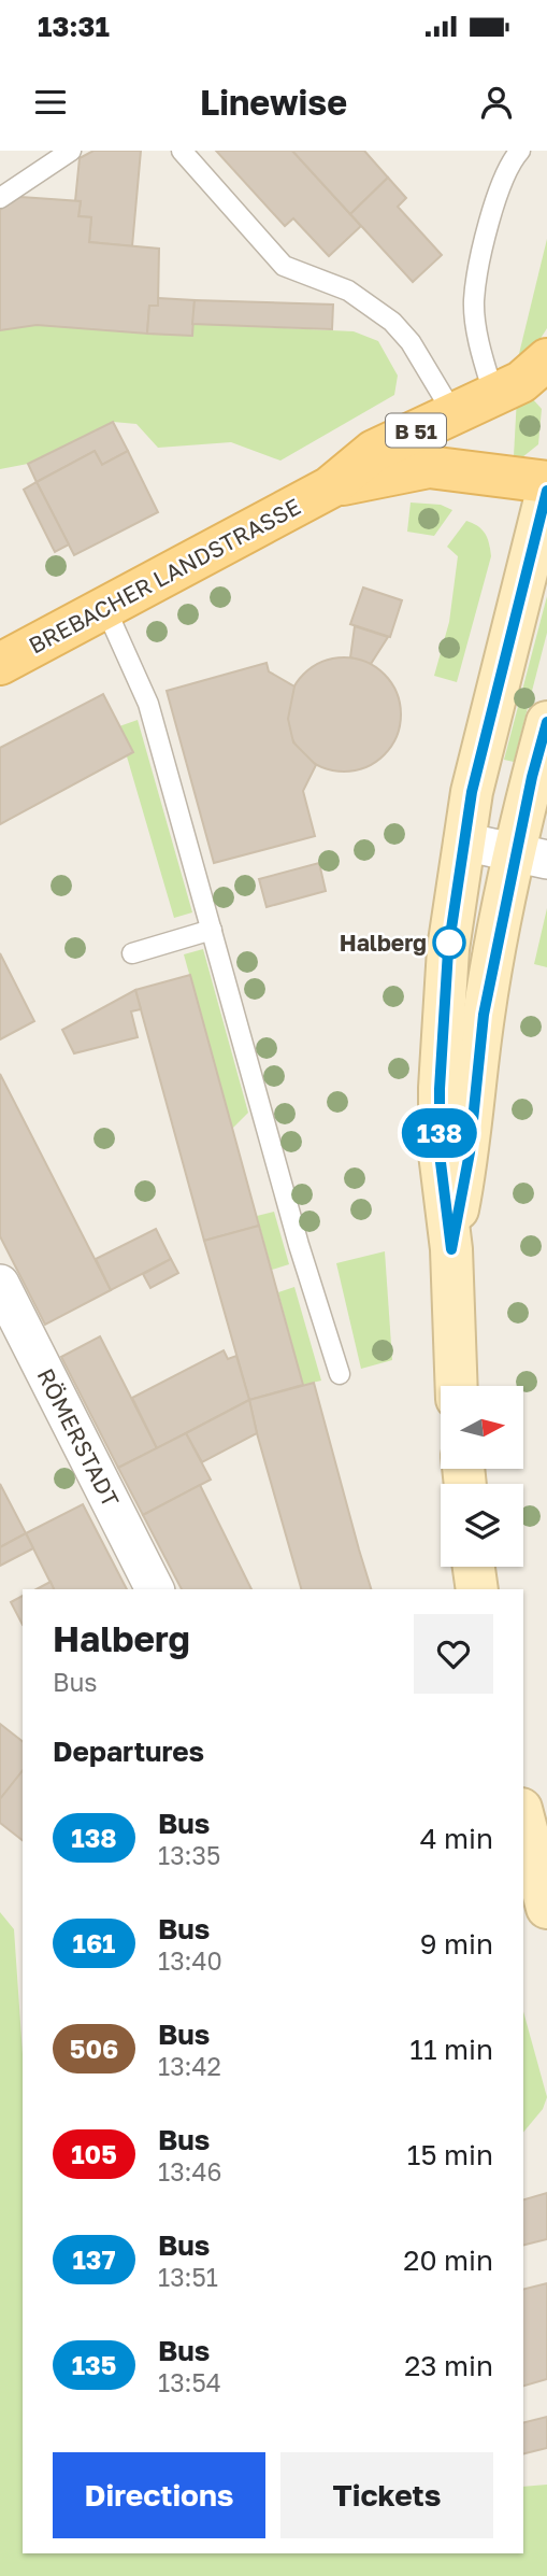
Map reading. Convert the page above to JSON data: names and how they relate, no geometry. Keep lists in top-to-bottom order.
{
  "streets": {
    "main road": ["B 51", "BREBACHER LANDSTRASSE"],
    "street": ["RÖMERSTADT"]
  },
  "places": ["Halberg"],
  "lines": ["bus line 138"],
  "north": "right",
  "page": {
    "status": "13:31",
    "header": "Linewise",
    "on_map": "138",
    "heading": [
      ["Halberg", "Bus"],
      "Departures"
    ],
    "list": [
      {
        "mark": "138",
        "name": "Bus",
        "note": "13:35",
        "value": "4 min"
      },
      {
        "mark": "161",
        "name": "Bus",
        "note": "13:40",
        "value": "9 min"
      },
      {
        "mark": "506",
        "name": "Bus",
        "note": "13:42",
        "value": "11 min"
      },
      {
        "mark": "105",
        "name": "Bus",
        "note": "13:46",
        "value": "15 min"
      },
      {
        "mark": "137",
        "name": "Bus",
        "note": "13:51",
        "value": "20 min"
      },
      {
        "mark": "135",
        "name": "Bus",
        "note": "13:54",
        "value": "23 min"
      }
    ],
    "buttons": ["Directions", "Tickets"]
  }
}
